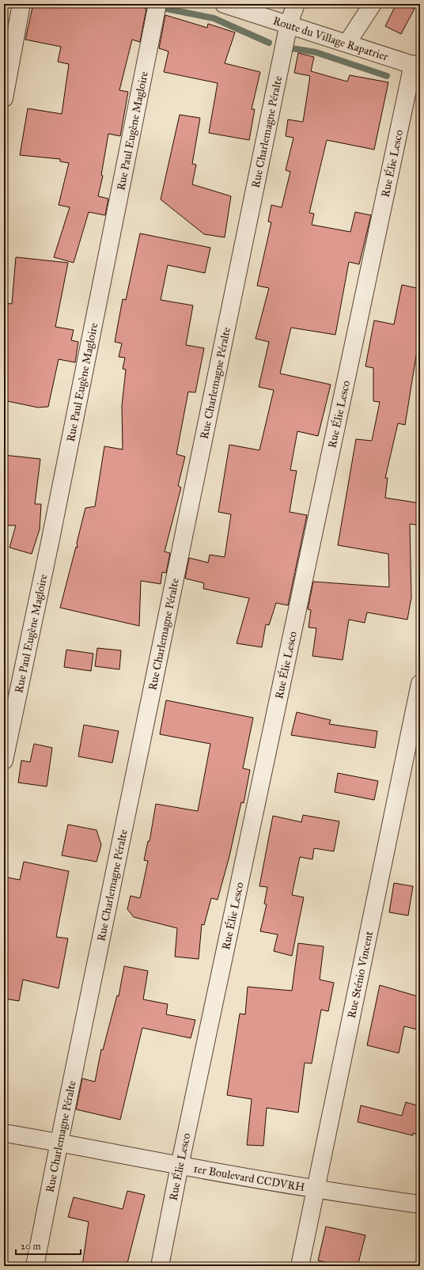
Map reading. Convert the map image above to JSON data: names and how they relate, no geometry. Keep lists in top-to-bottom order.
{
  "streets": {
    "street": [
      "Route du Village Rapatrier",
      "Rue Paul Eugène Magloire",
      "Rue Charlemagne Péralte",
      "Rue Élie Lesco",
      "Rue Sténio Vincent",
      "1er Boulevard CCDVRH"
    ]
  },
  "crossings": [
    ["Route du Village Rapatrier", "Rue Charlemagne Péralte"],
    ["Route du Village Rapatrier", "Rue Élie Lesco"],
    ["Rue Charlemagne Péralte", "1er Boulevard CCDVRH"],
    ["Rue Élie Lesco", "1er Boulevard CCDVRH"],
    ["Rue Sténio Vincent", "1er Boulevard CCDVRH"]
  ],
  "scale_bar": "20 m"
}
